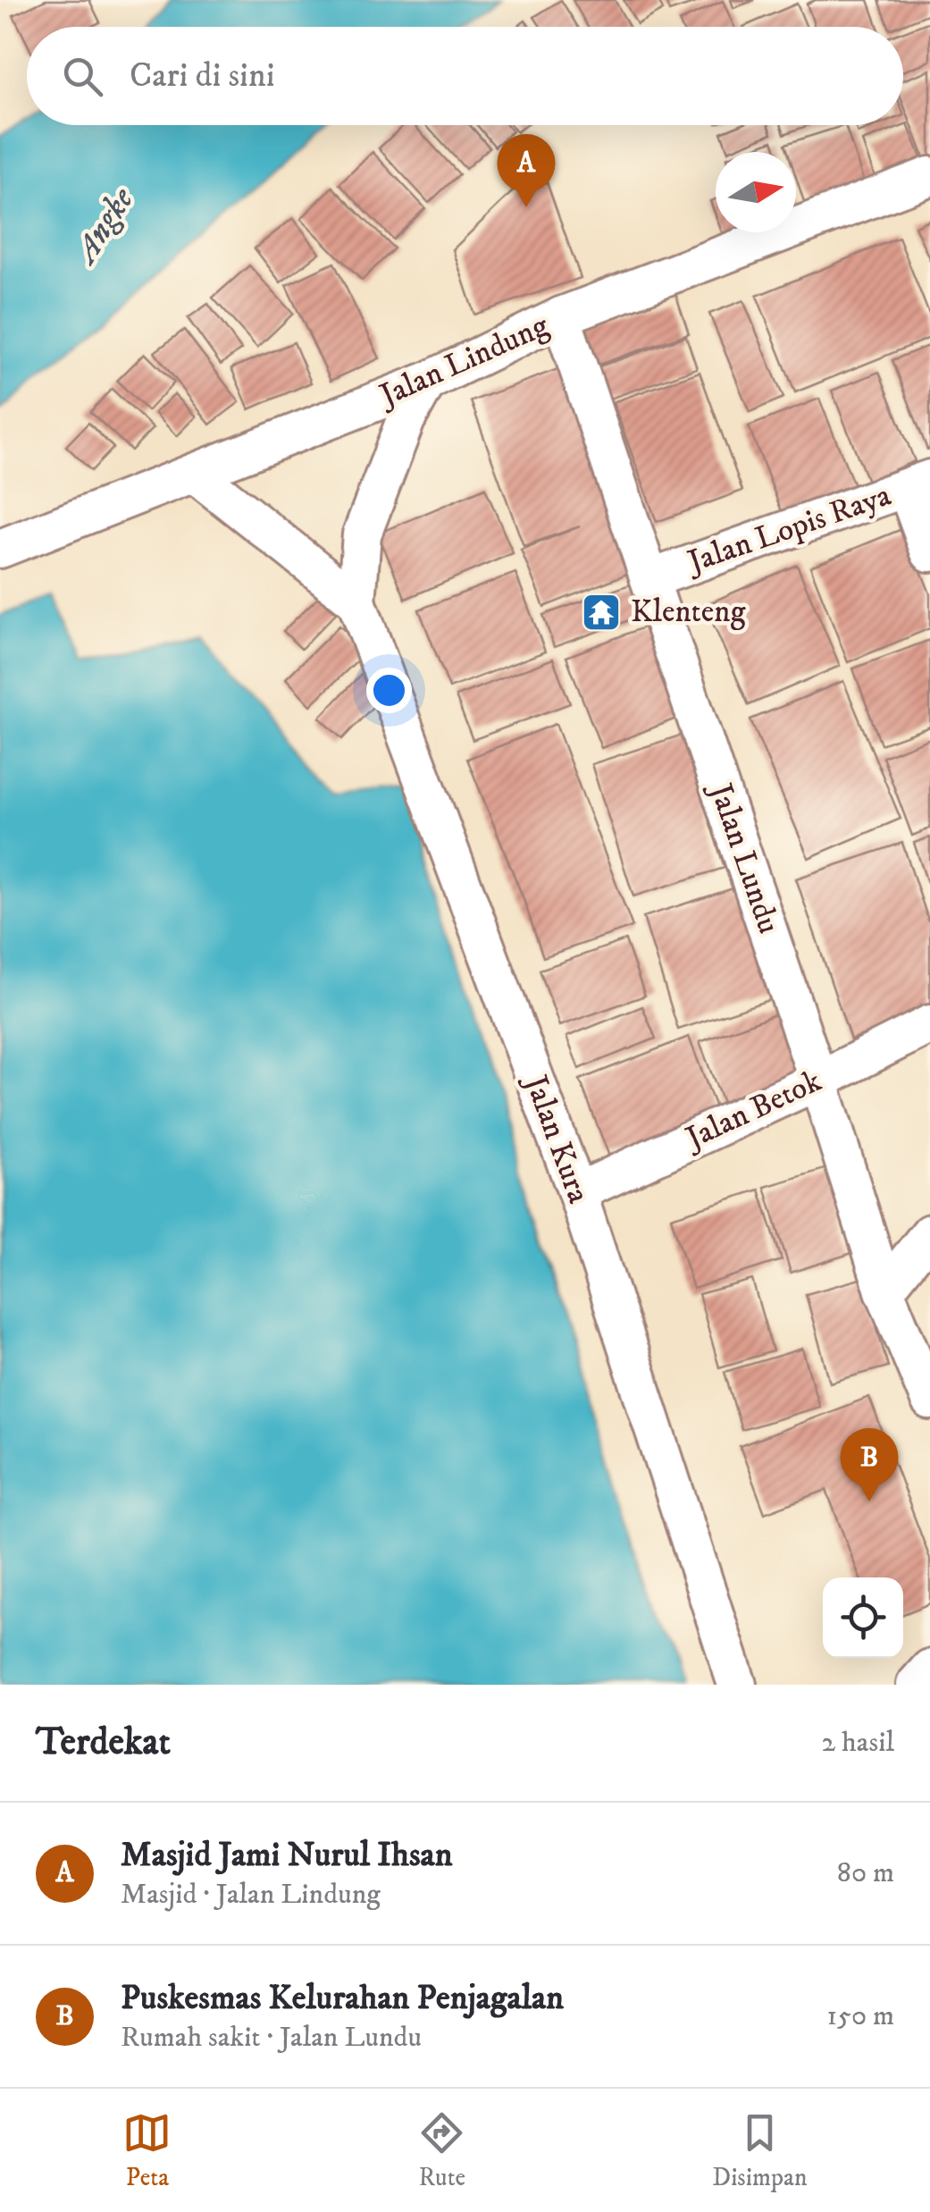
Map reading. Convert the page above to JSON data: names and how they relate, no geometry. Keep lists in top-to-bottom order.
{
  "streets": {
    "street": [
      "Jalan Lindung",
      "Jalan Lopis Raya",
      "Jalan Lundu",
      "Jalan Betok",
      "Jalan Kura"
    ]
  },
  "crossings": [
    ["Jalan Lindung", "Jalan Lundu"],
    ["Jalan Lindung", "Jalan Kura"],
    ["Jalan Lopis Raya", "Jalan Lundu"],
    ["Jalan Lundu", "Jalan Betok"],
    ["Jalan Betok", "Jalan Kura"]
  ],
  "water": ["Angke"],
  "places": {
    "temple": ["Klenteng"]
  },
  "north": "right",
  "page": {
    "search": "Cari di sini",
    "pins": ["A", "B"],
    "heading": ["Terdekat", "2 hasil"],
    "list": [
      {
        "mark": "A",
        "name": "Masjid Jami Nurul Ihsan",
        "note": "Masjid · Jalan Lindung",
        "value": "80 m"
      },
      {
        "mark": "B",
        "name": "Puskesmas Kelurahan Penjagalan",
        "note": "Rumah sakit · Jalan Lundu",
        "value": "150 m"
      }
    ],
    "nav": ["Peta", "Rute", "Disimpan"]
  }
}
